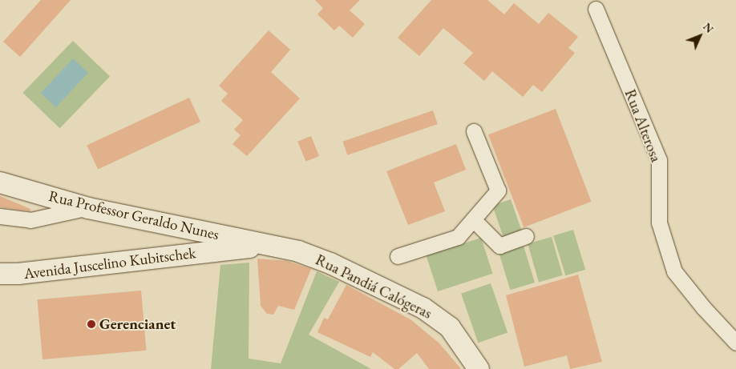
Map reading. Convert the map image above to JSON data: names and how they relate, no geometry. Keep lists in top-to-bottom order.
{
  "streets": {
    "street": [
      "Rua Alterosa",
      "Rua Professor Geraldo Nunes",
      "Avenida Juscelino Kubitschek",
      "Rua Pandiá Calógeras"
    ]
  },
  "crossings": [
    ["Rua Professor Geraldo Nunes", "Avenida Juscelino Kubitschek"],
    ["Rua Professor Geraldo Nunes", "Rua Pandiá Calógeras"],
    ["Avenida Juscelino Kubitschek", "Rua Pandiá Calógeras"]
  ],
  "places": ["Gerencianet"],
  "north": "top right"
}
